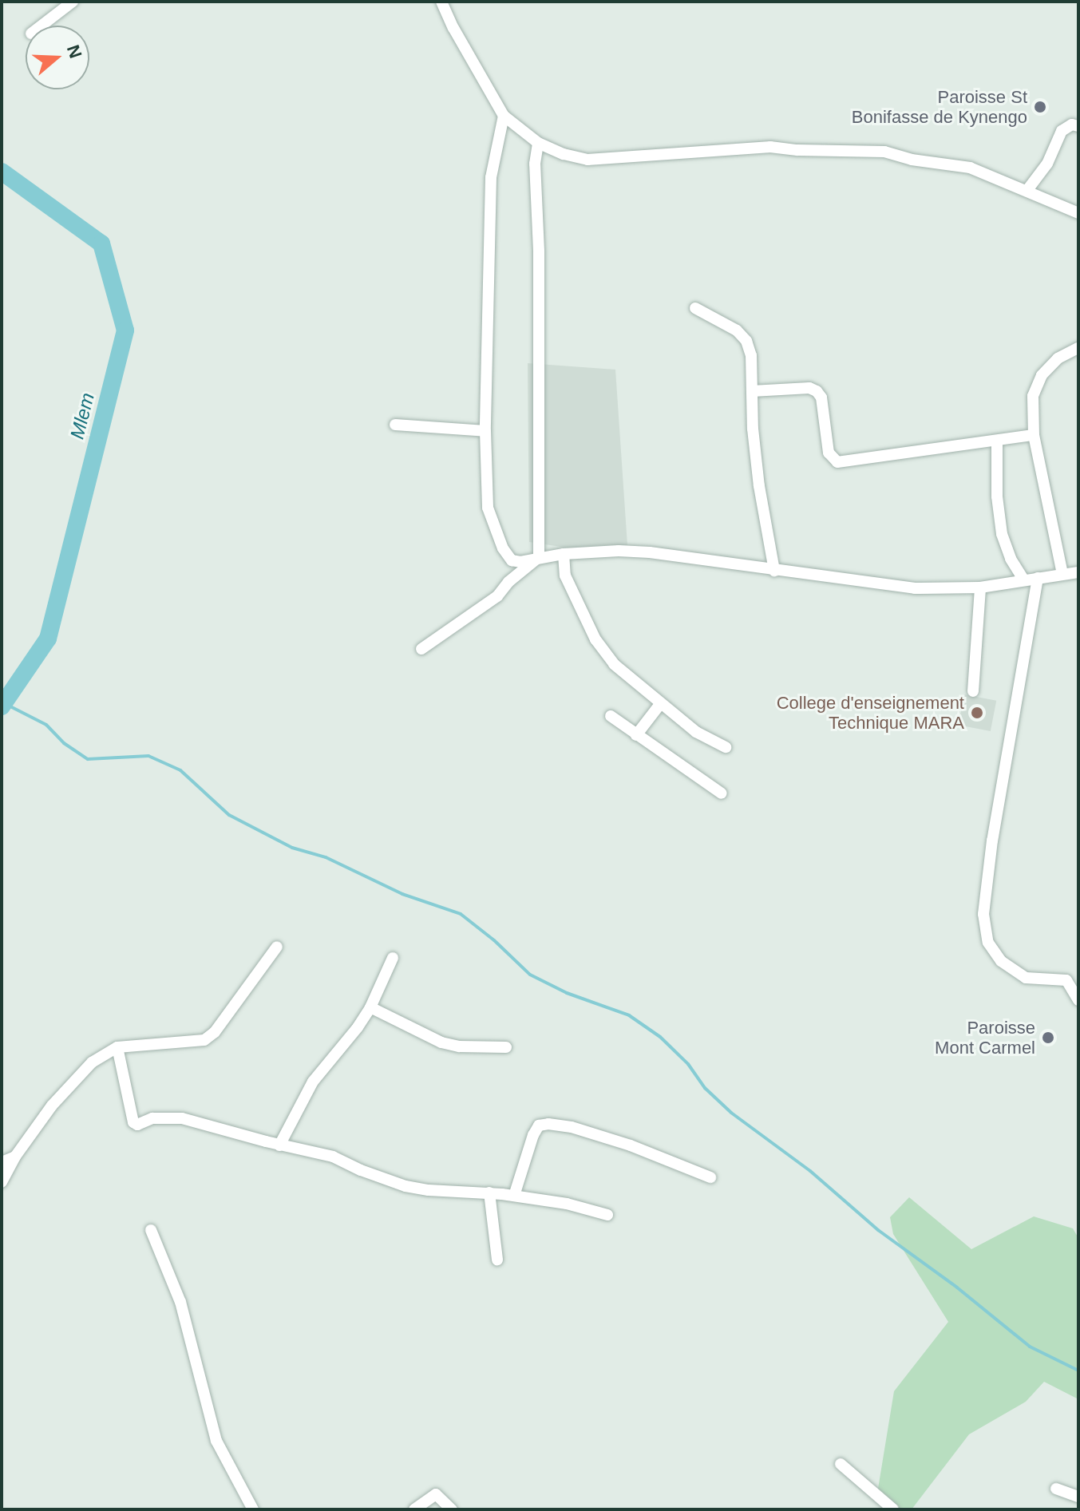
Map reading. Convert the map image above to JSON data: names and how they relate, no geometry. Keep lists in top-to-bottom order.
{
  "water": ["Mlem"],
  "places": ["Paroisse St Bonifasse de Kynengo", "College d'enseignement Technique MARA", "Paroisse Mont Carmel"],
  "north": "right"
}
